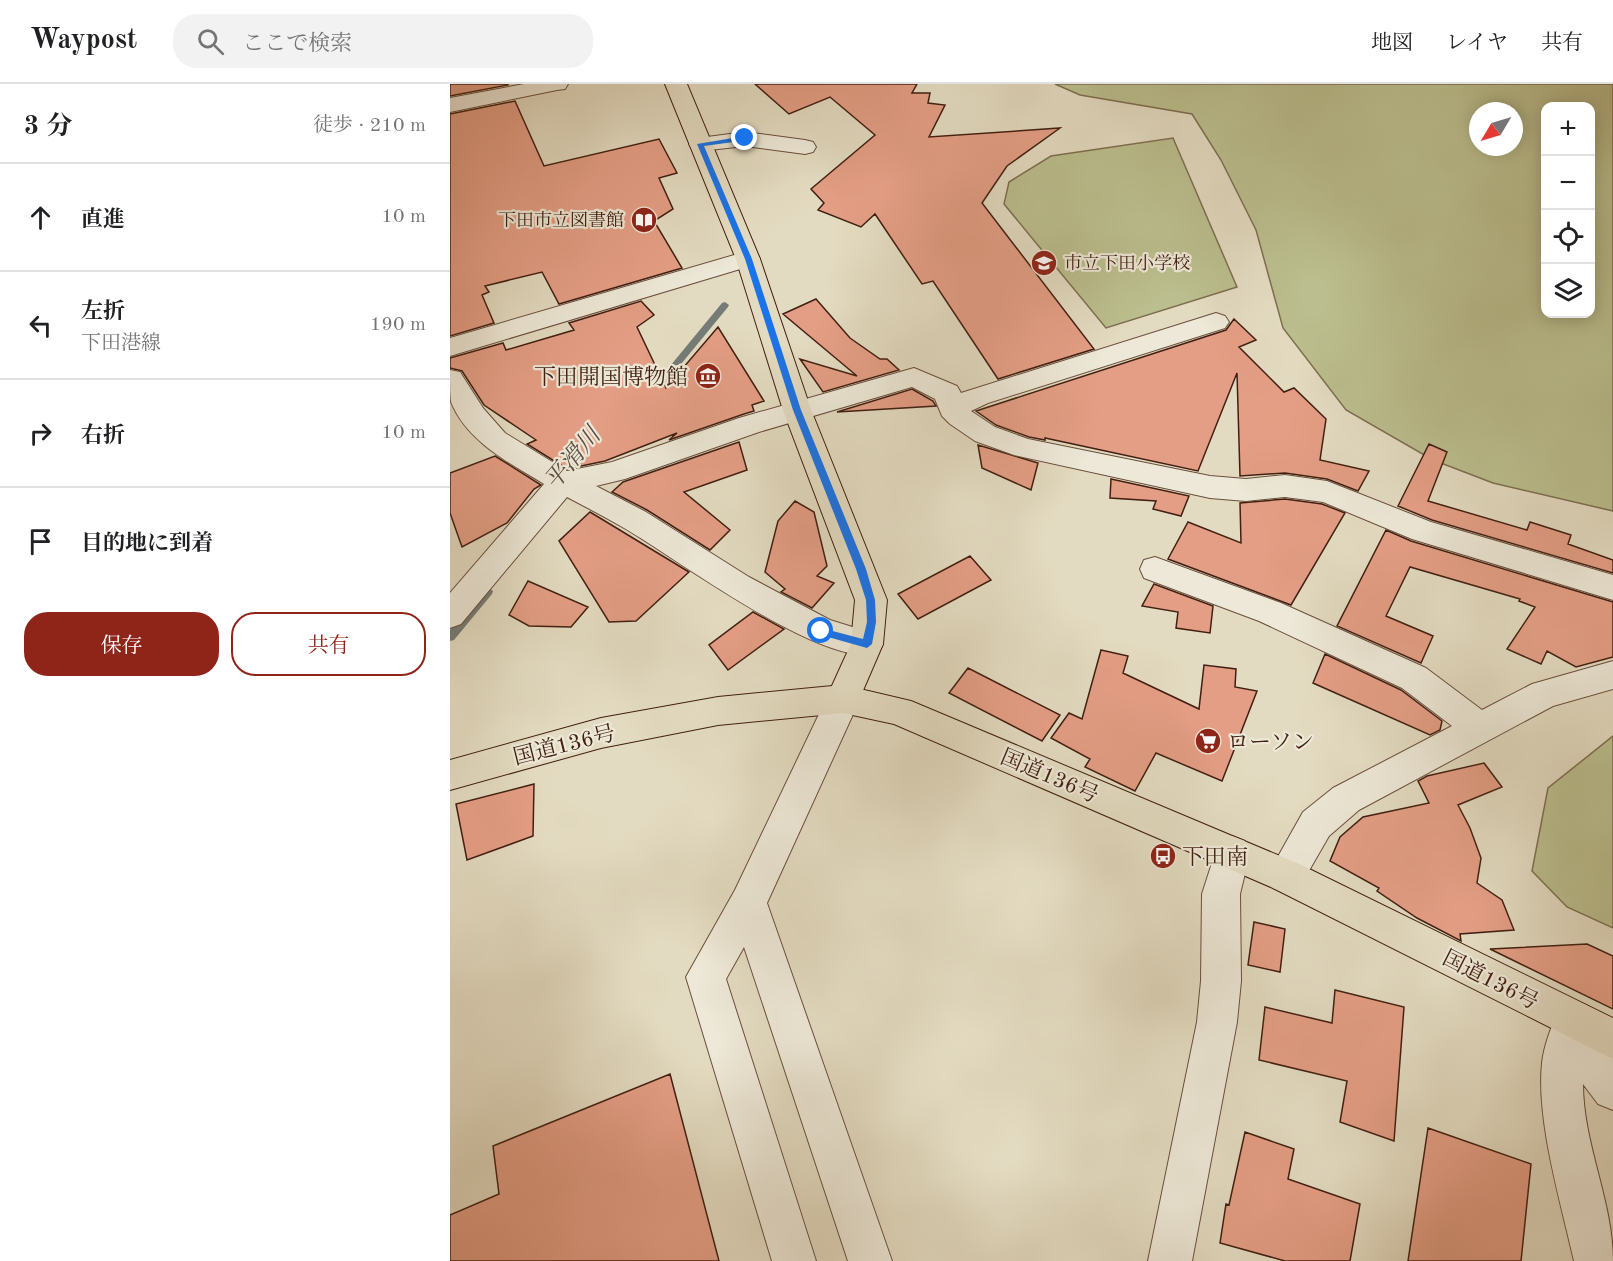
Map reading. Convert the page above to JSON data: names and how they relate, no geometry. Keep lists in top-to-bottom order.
{
  "streets": {
    "main road": ["国道136号"]
  },
  "water": ["平滑川"],
  "places": {
    "library": ["下田市立図書館"],
    "school or university": ["市立下田小学校"],
    "museum": ["下田開国博物館"],
    "supermarket": ["ローソン"],
    "bus stop": ["下田南"]
  },
  "north": "bottom left",
  "page": {
    "header": "Waypost",
    "search": "ここで検索",
    "nav": ["地図", "レイヤ", "共有"],
    "heading": ["3 分", "徒歩 · 210 m"],
    "map_buttons": ["+", "−"],
    "list": [
      ["直進", "10 m"],
      ["左折", "下田港線", "190 m"],
      ["右折", "10 m"],
      "目的地に到着"
    ],
    "buttons": ["保存", "共有"]
  }
}
